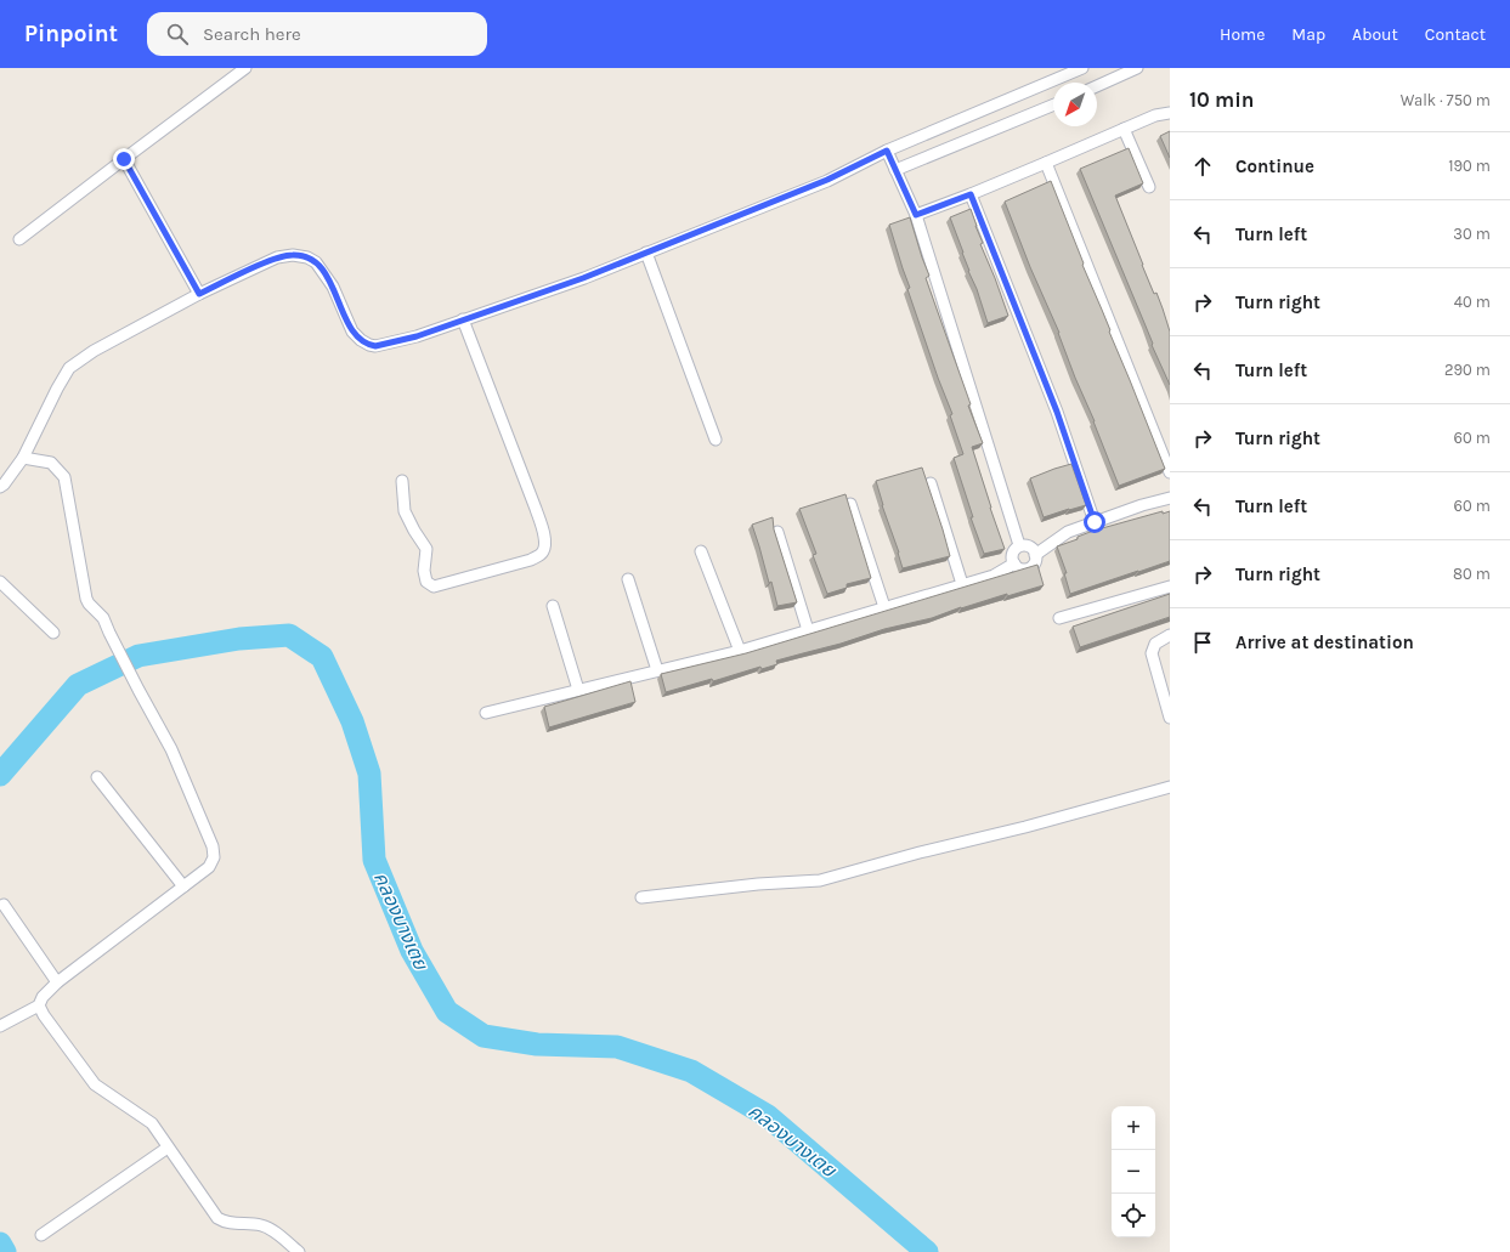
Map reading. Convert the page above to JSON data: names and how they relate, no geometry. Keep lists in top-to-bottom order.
{
  "water": ["คลองบางเตย"],
  "north": "bottom left",
  "page": {
    "header": "Pinpoint",
    "search": "Search here",
    "nav": [
      "Home",
      "Map",
      "About",
      "Contact"
    ],
    "heading": ["10 min", "Walk · 750 m"],
    "list": [
      ["Continue", "190 m"],
      ["Turn left", "30 m"],
      ["Turn right", "40 m"],
      ["Turn left", "290 m"],
      ["Turn right", "60 m"],
      ["Turn left", "60 m"],
      ["Turn right", "80 m"],
      "Arrive at destination"
    ],
    "map_buttons": ["+", "−"]
  }
}
